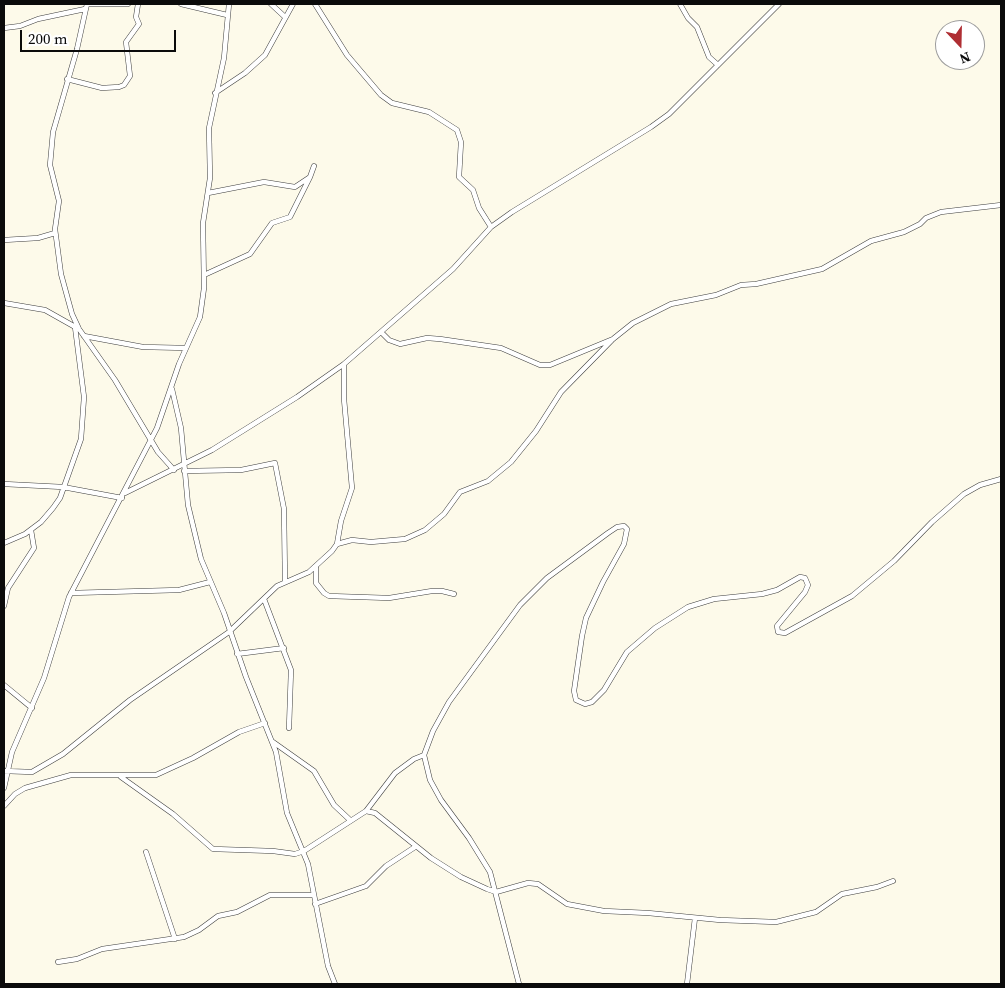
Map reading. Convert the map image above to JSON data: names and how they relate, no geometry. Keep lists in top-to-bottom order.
{
  "scale_bar": "200 m",
  "north": "bottom"
}
